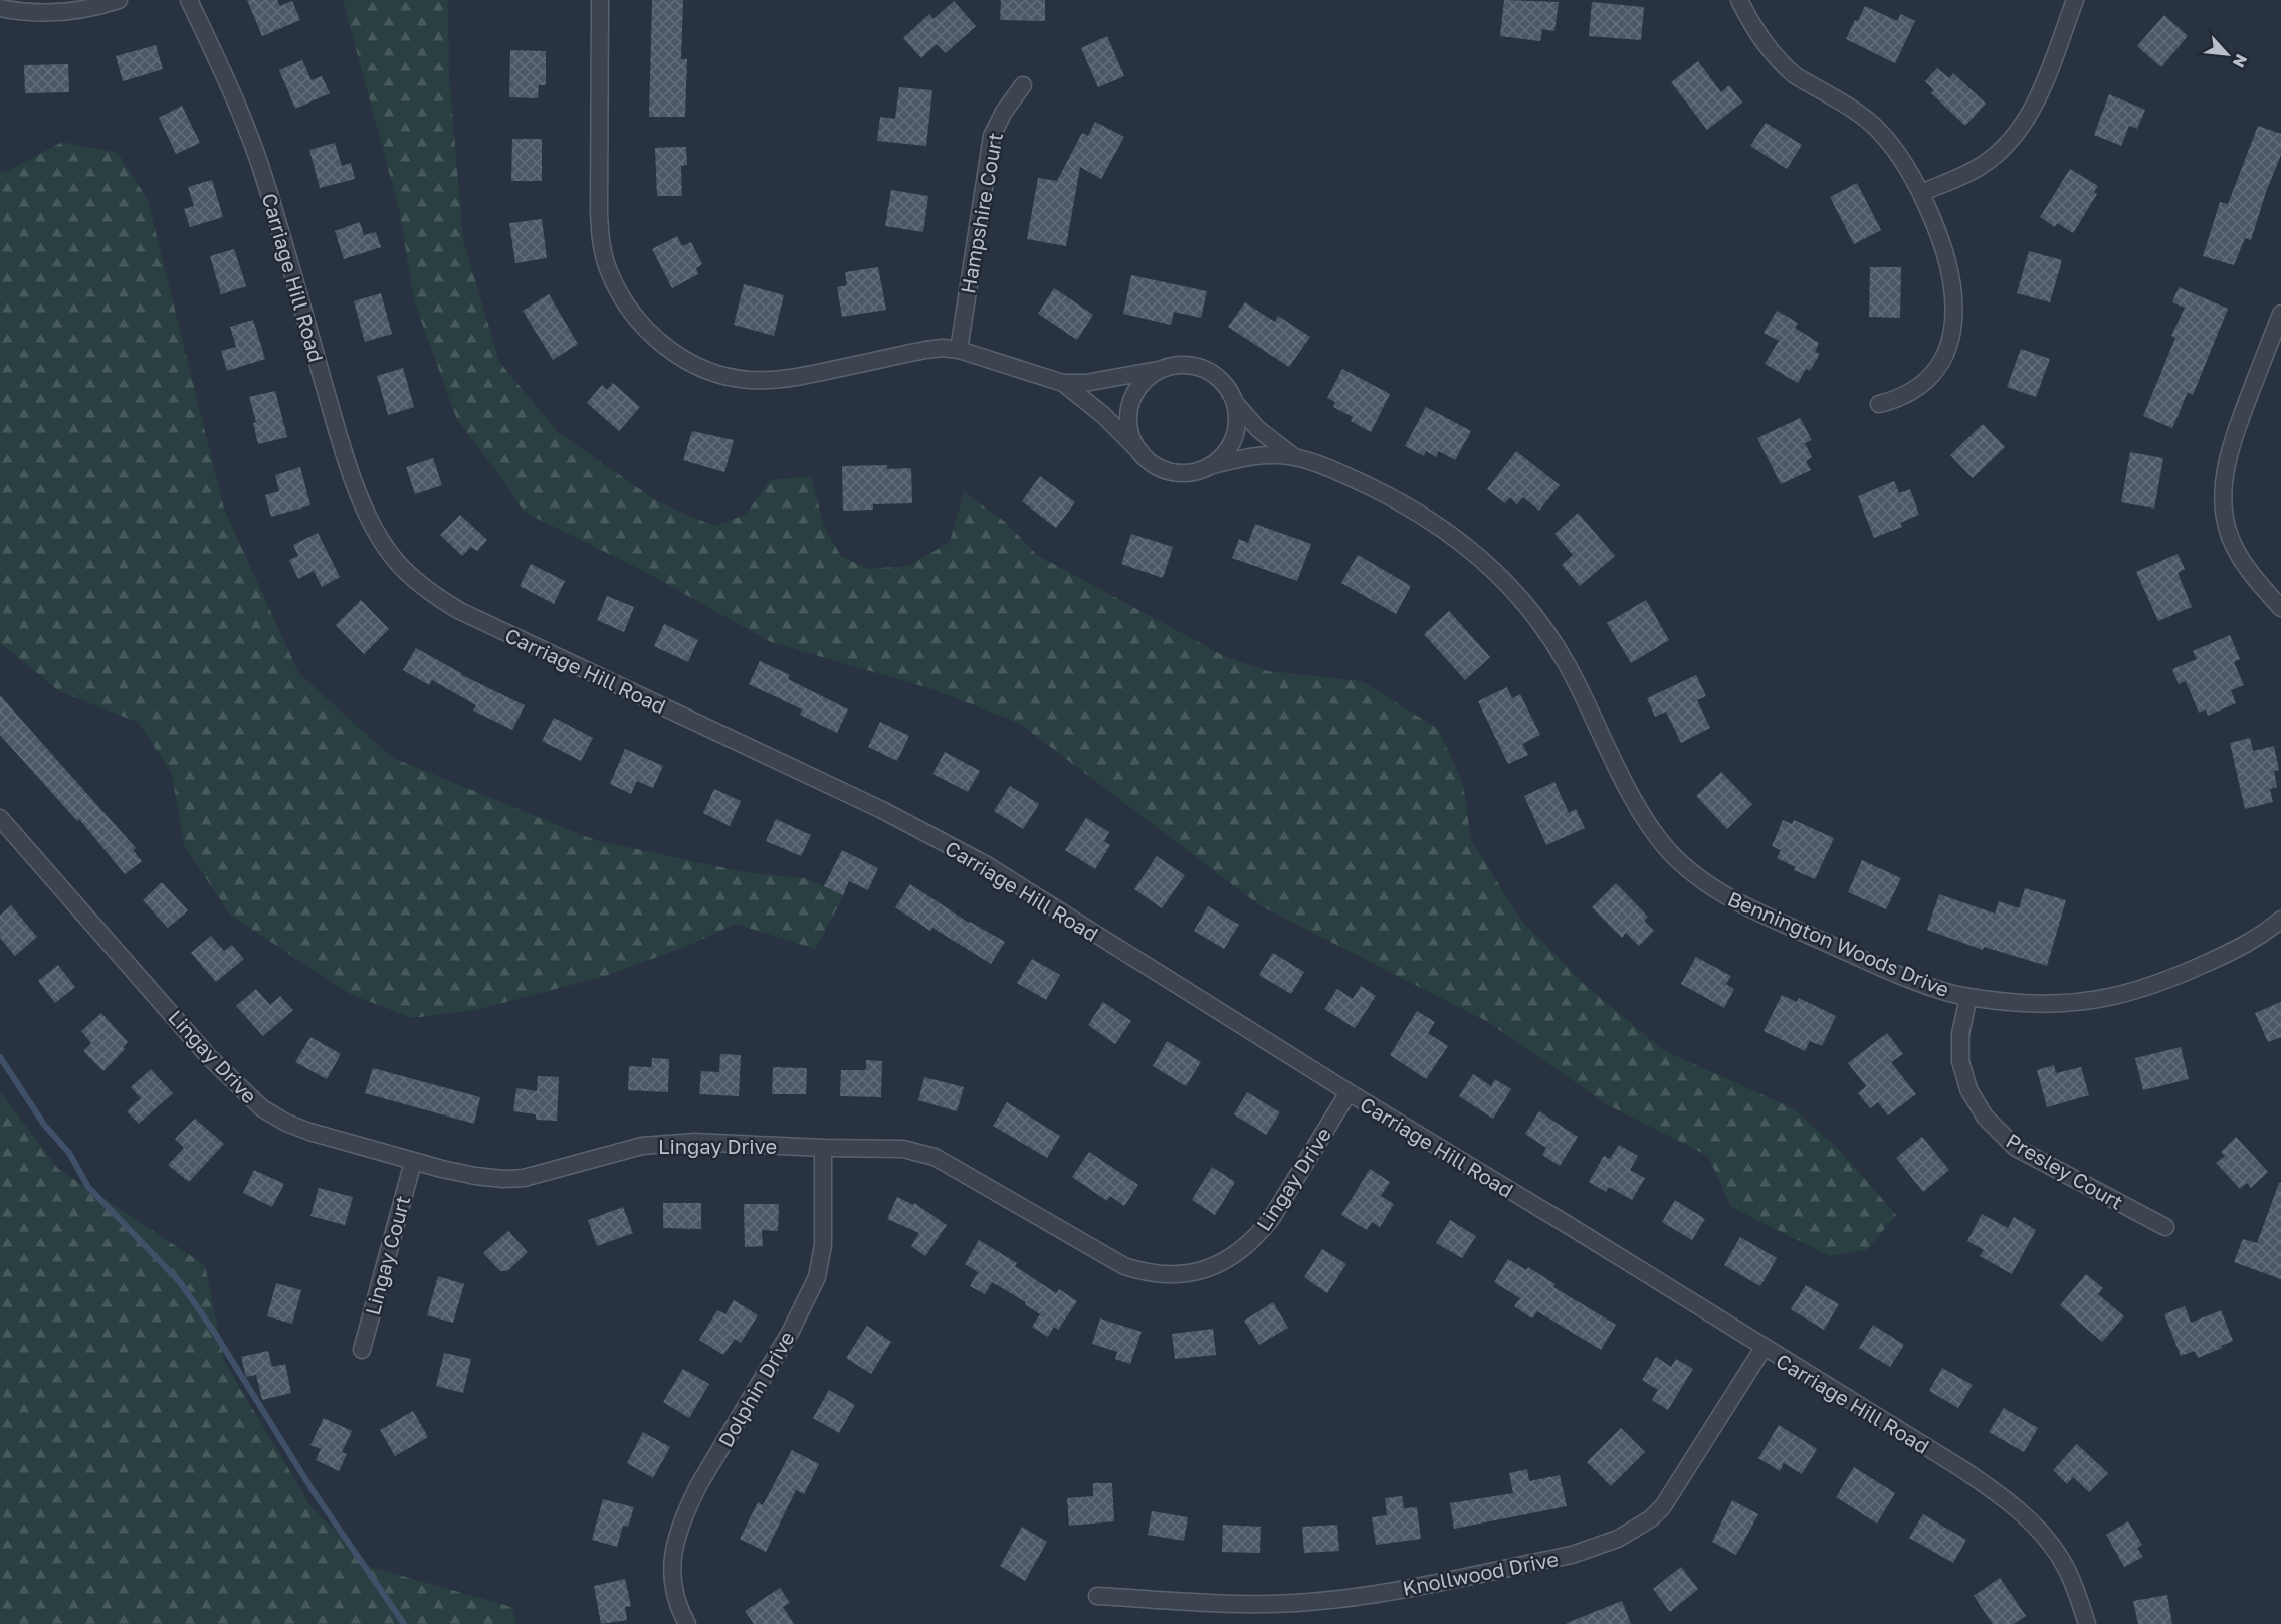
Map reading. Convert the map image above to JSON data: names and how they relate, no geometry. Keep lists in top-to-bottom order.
{
  "streets": {
    "street": [
      "Hampshire Court",
      "Carriage Hill Road",
      "Bennington Woods Drive",
      "Lingay Drive",
      "Presley Court",
      "Lingay Court",
      "Dolphin Drive",
      "Knollwood Drive"
    ]
  },
  "crossings": [
    ["Hampshire Court", "Bennington Woods Drive"],
    ["Carriage Hill Road", "Lingay Drive"],
    ["Carriage Hill Road", "Knollwood Drive"],
    ["Bennington Woods Drive", "Presley Court"],
    ["Lingay Drive", "Lingay Court"],
    ["Lingay Drive", "Dolphin Drive"]
  ],
  "north": "bottom right"
}
